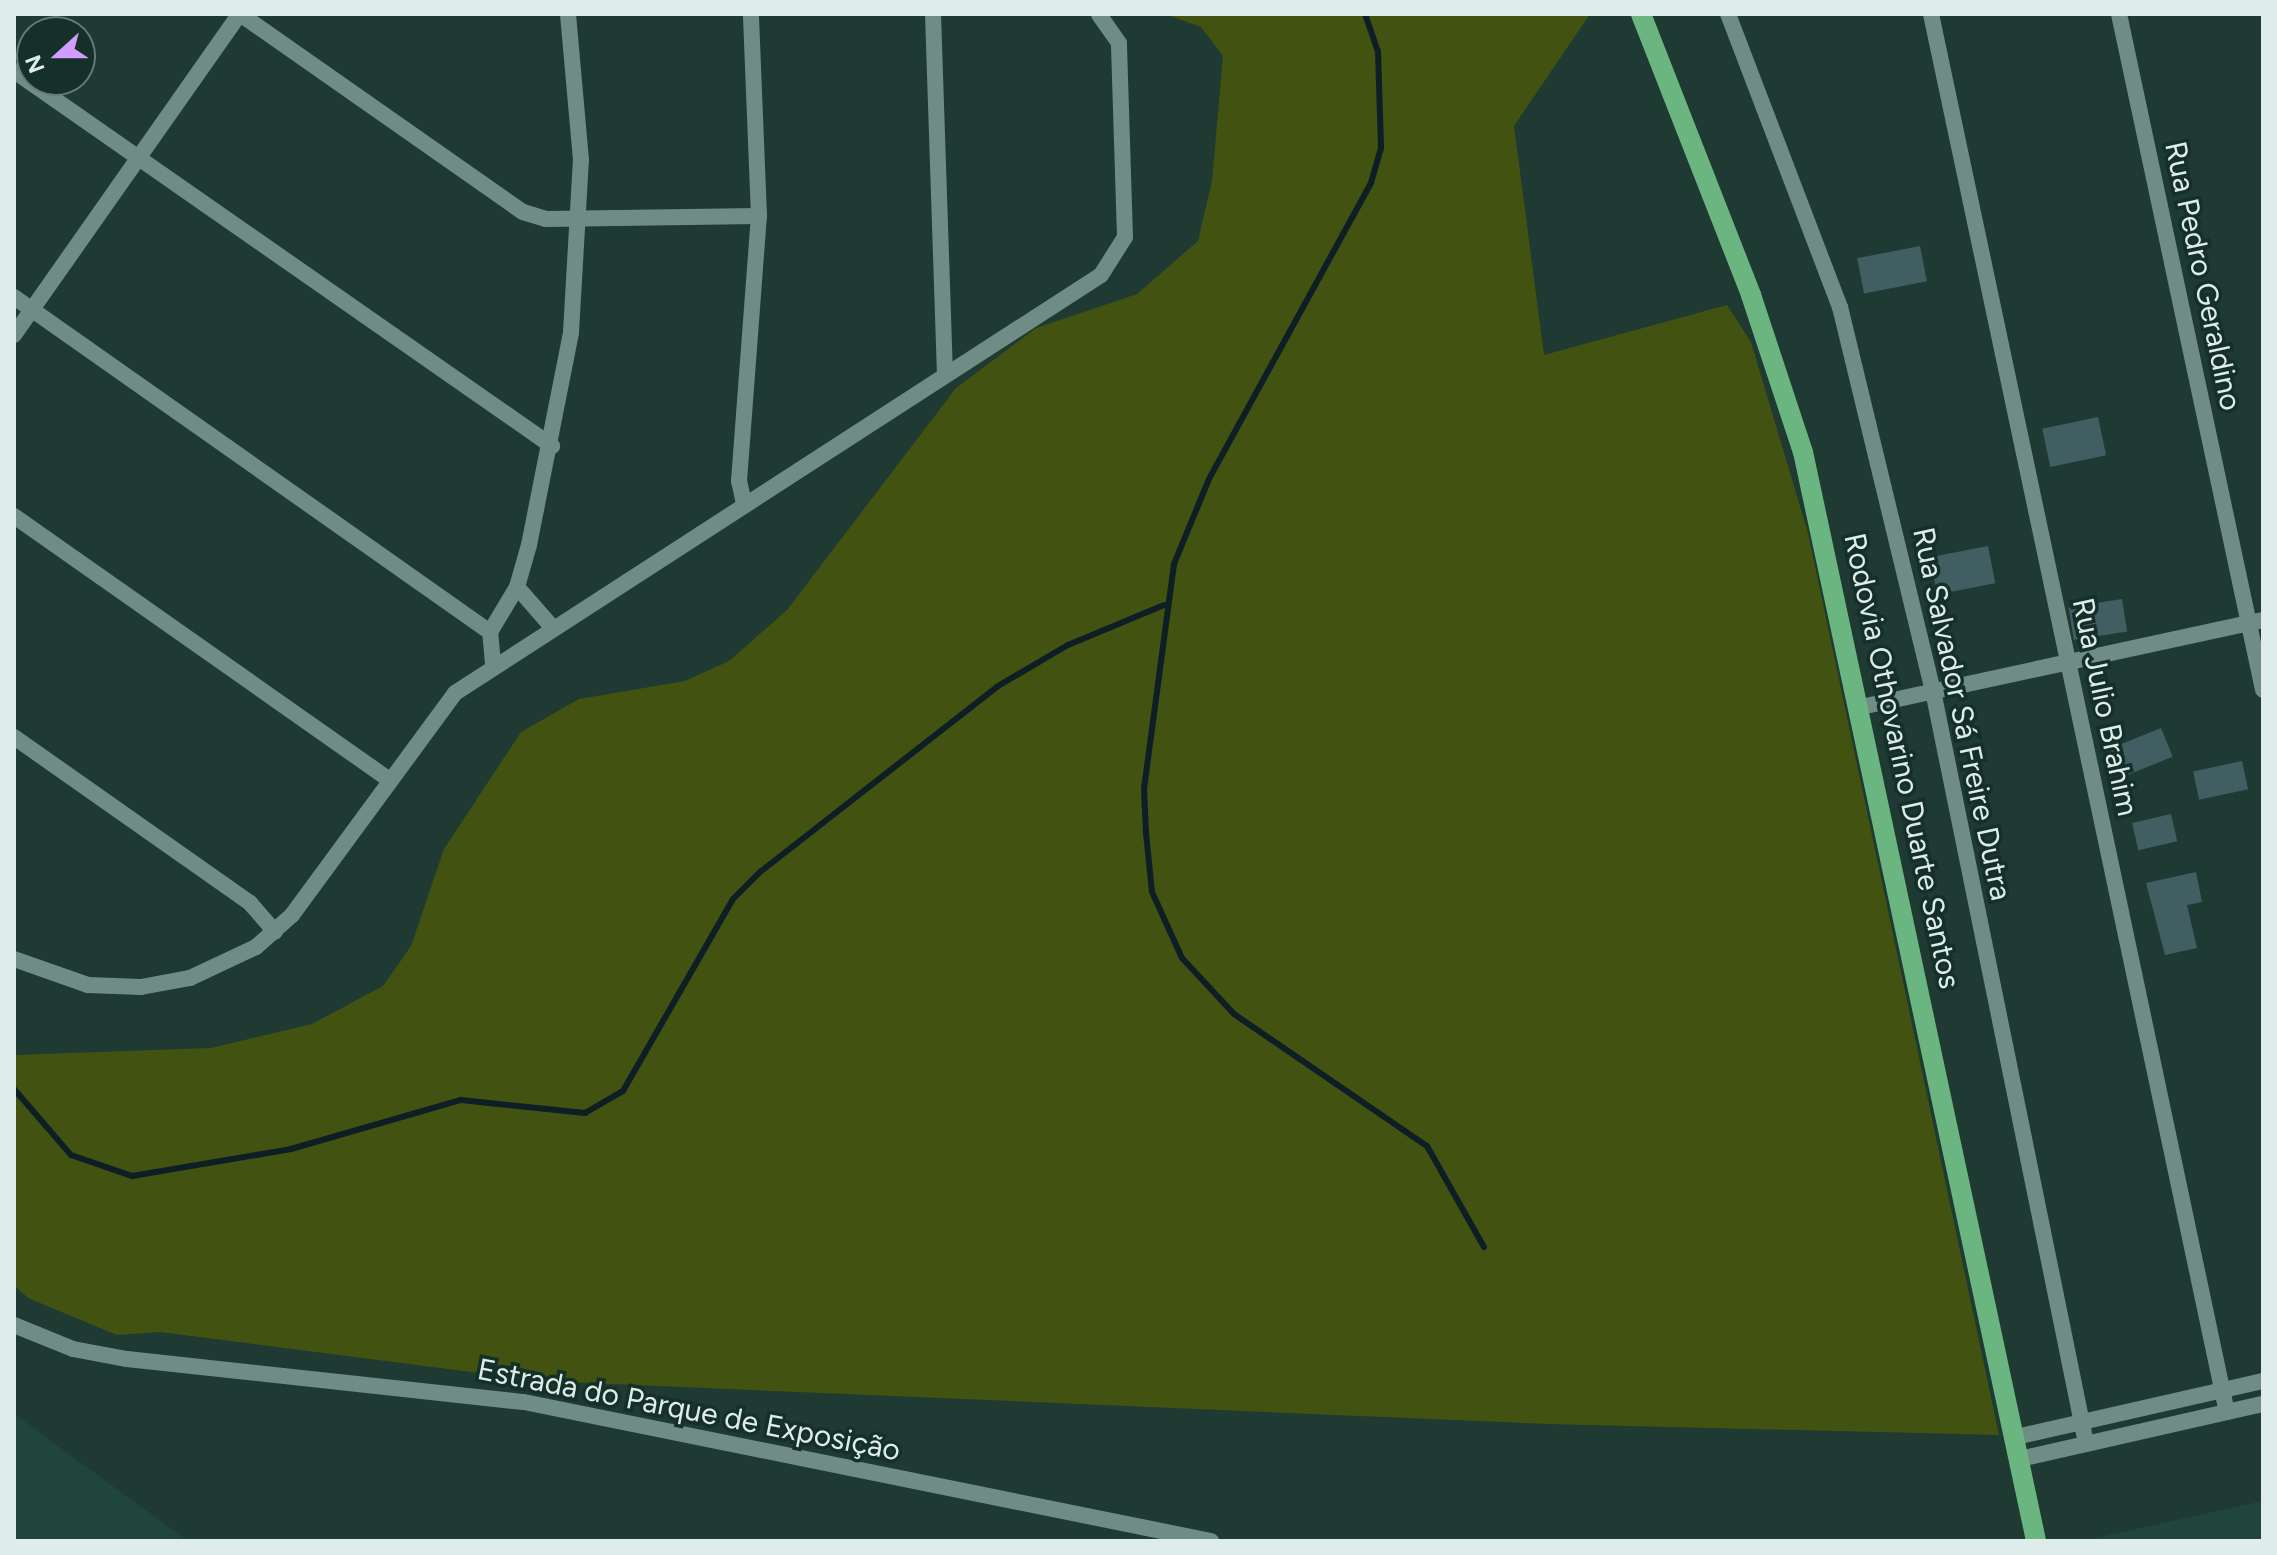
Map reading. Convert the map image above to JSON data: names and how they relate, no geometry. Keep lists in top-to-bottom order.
{
  "streets": {
    "main road": ["Rodovia Othovarino Duarte Santos"],
    "street": [
      "Rua Pedro Geraldino",
      "Rua Julio Brahim",
      "Rua Salvador Sá Freire Dutra",
      "Estrada do Parque de Exposição"
    ]
  },
  "north": "left"
}
